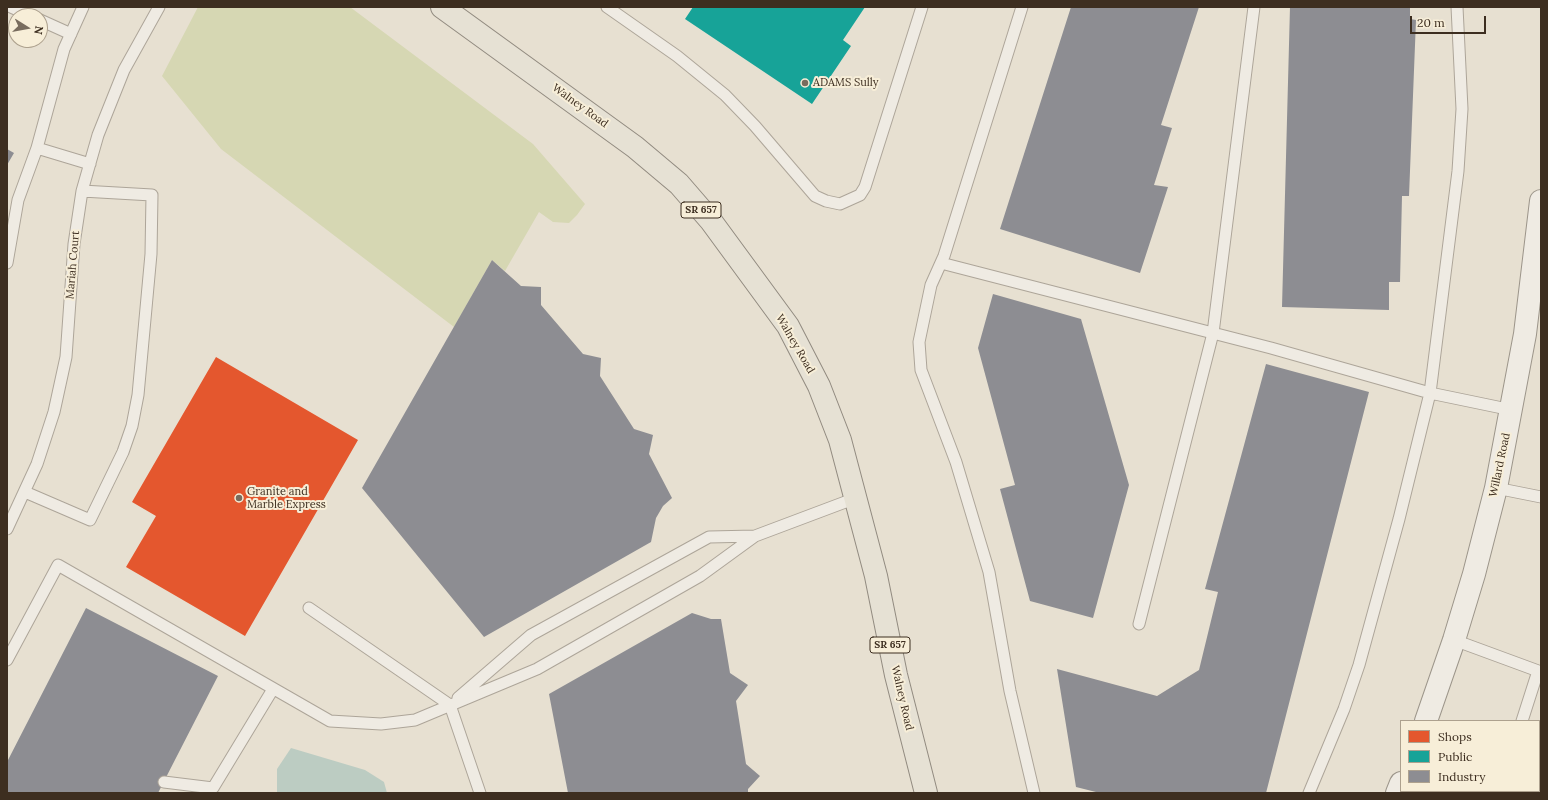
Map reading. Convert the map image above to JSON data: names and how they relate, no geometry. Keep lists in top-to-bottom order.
{
  "streets": {
    "main road": ["Walney Road", "SR 657", "Willard Road"],
    "lane": ["Mariah Court"]
  },
  "places": ["ADAMS Sully", "Granite and Marble Express"],
  "legend": ["Shops", "Public", "Industry"],
  "scale_bar": "20 m",
  "north": "right"
}
